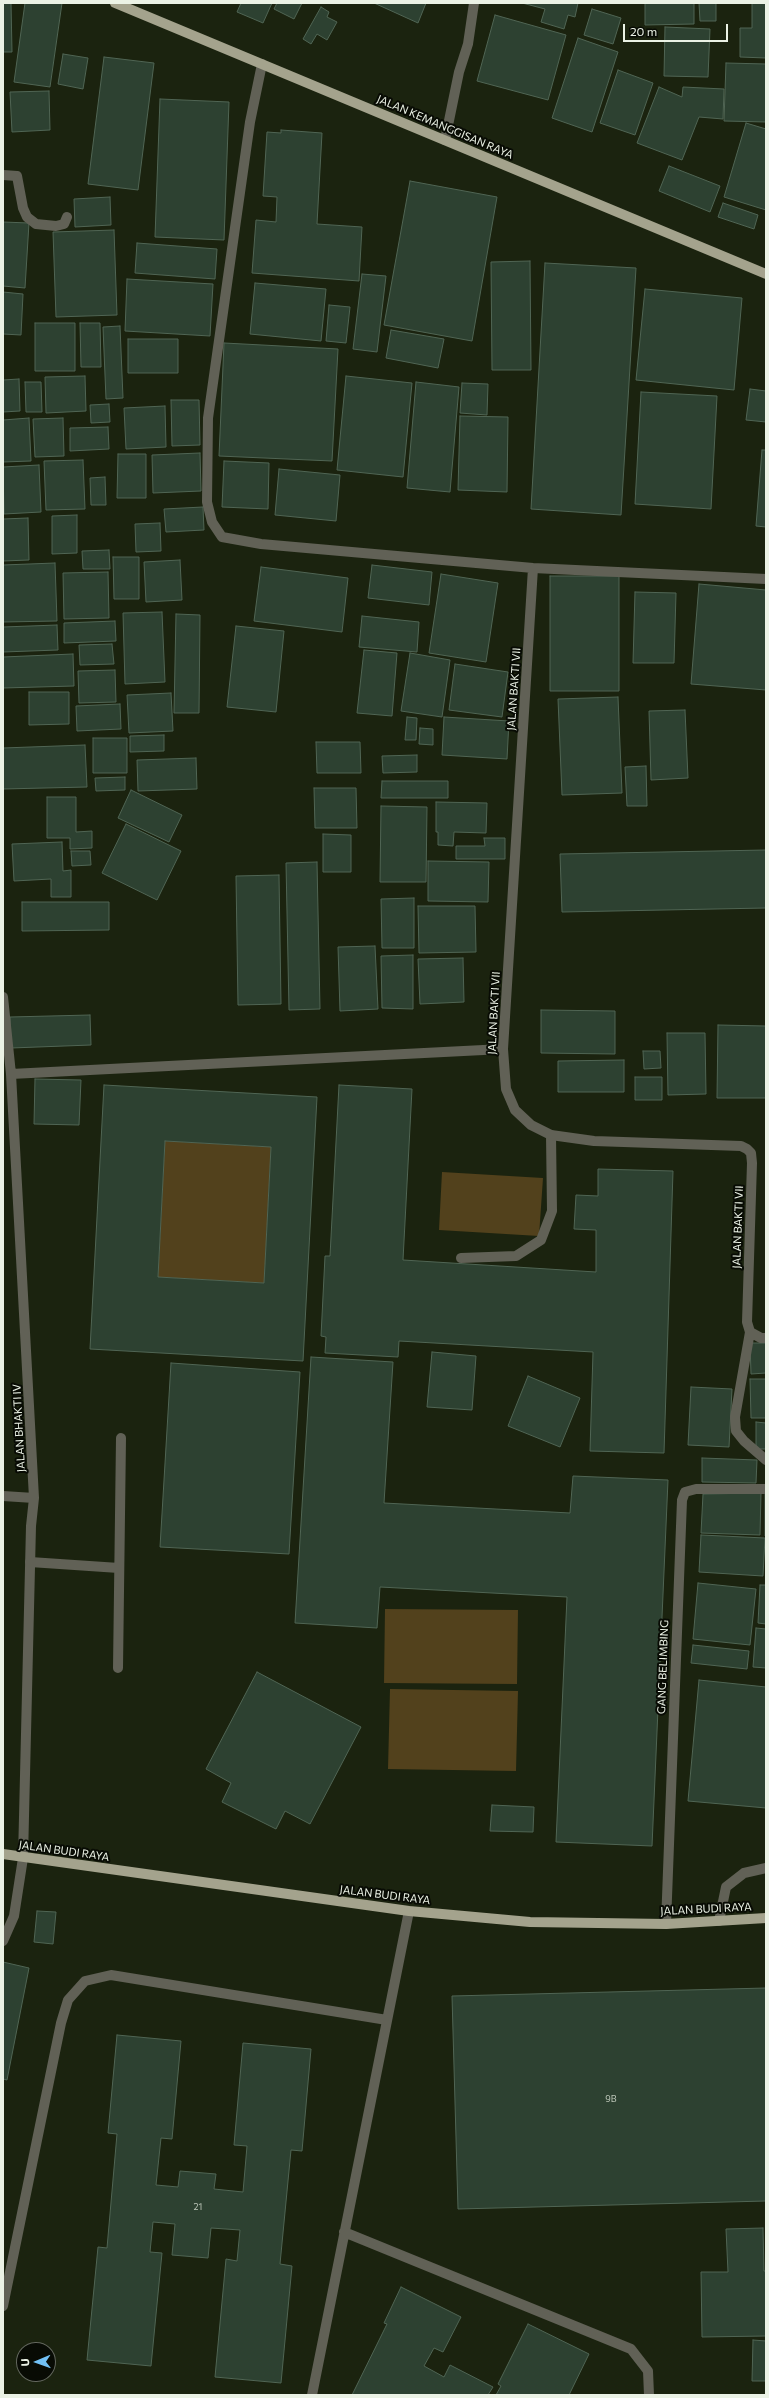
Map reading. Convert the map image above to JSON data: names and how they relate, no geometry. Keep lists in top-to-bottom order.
{
  "streets": {
    "main road": ["JALAN KEMANGGISAN RAYA", "JALAN BUDI RAYA"],
    "street": ["JALAN BAKTI VII", "JALAN BHAKTI IV", "GANG BELIMBING"]
  },
  "crossings": [
    ["JALAN BHAKTI IV", "JALAN BUDI RAYA"],
    ["GANG BELIMBING", "JALAN BUDI RAYA"]
  ],
  "house_numbers": ["9B", "21"],
  "scale_bar": "20 m",
  "north": "left"
}
